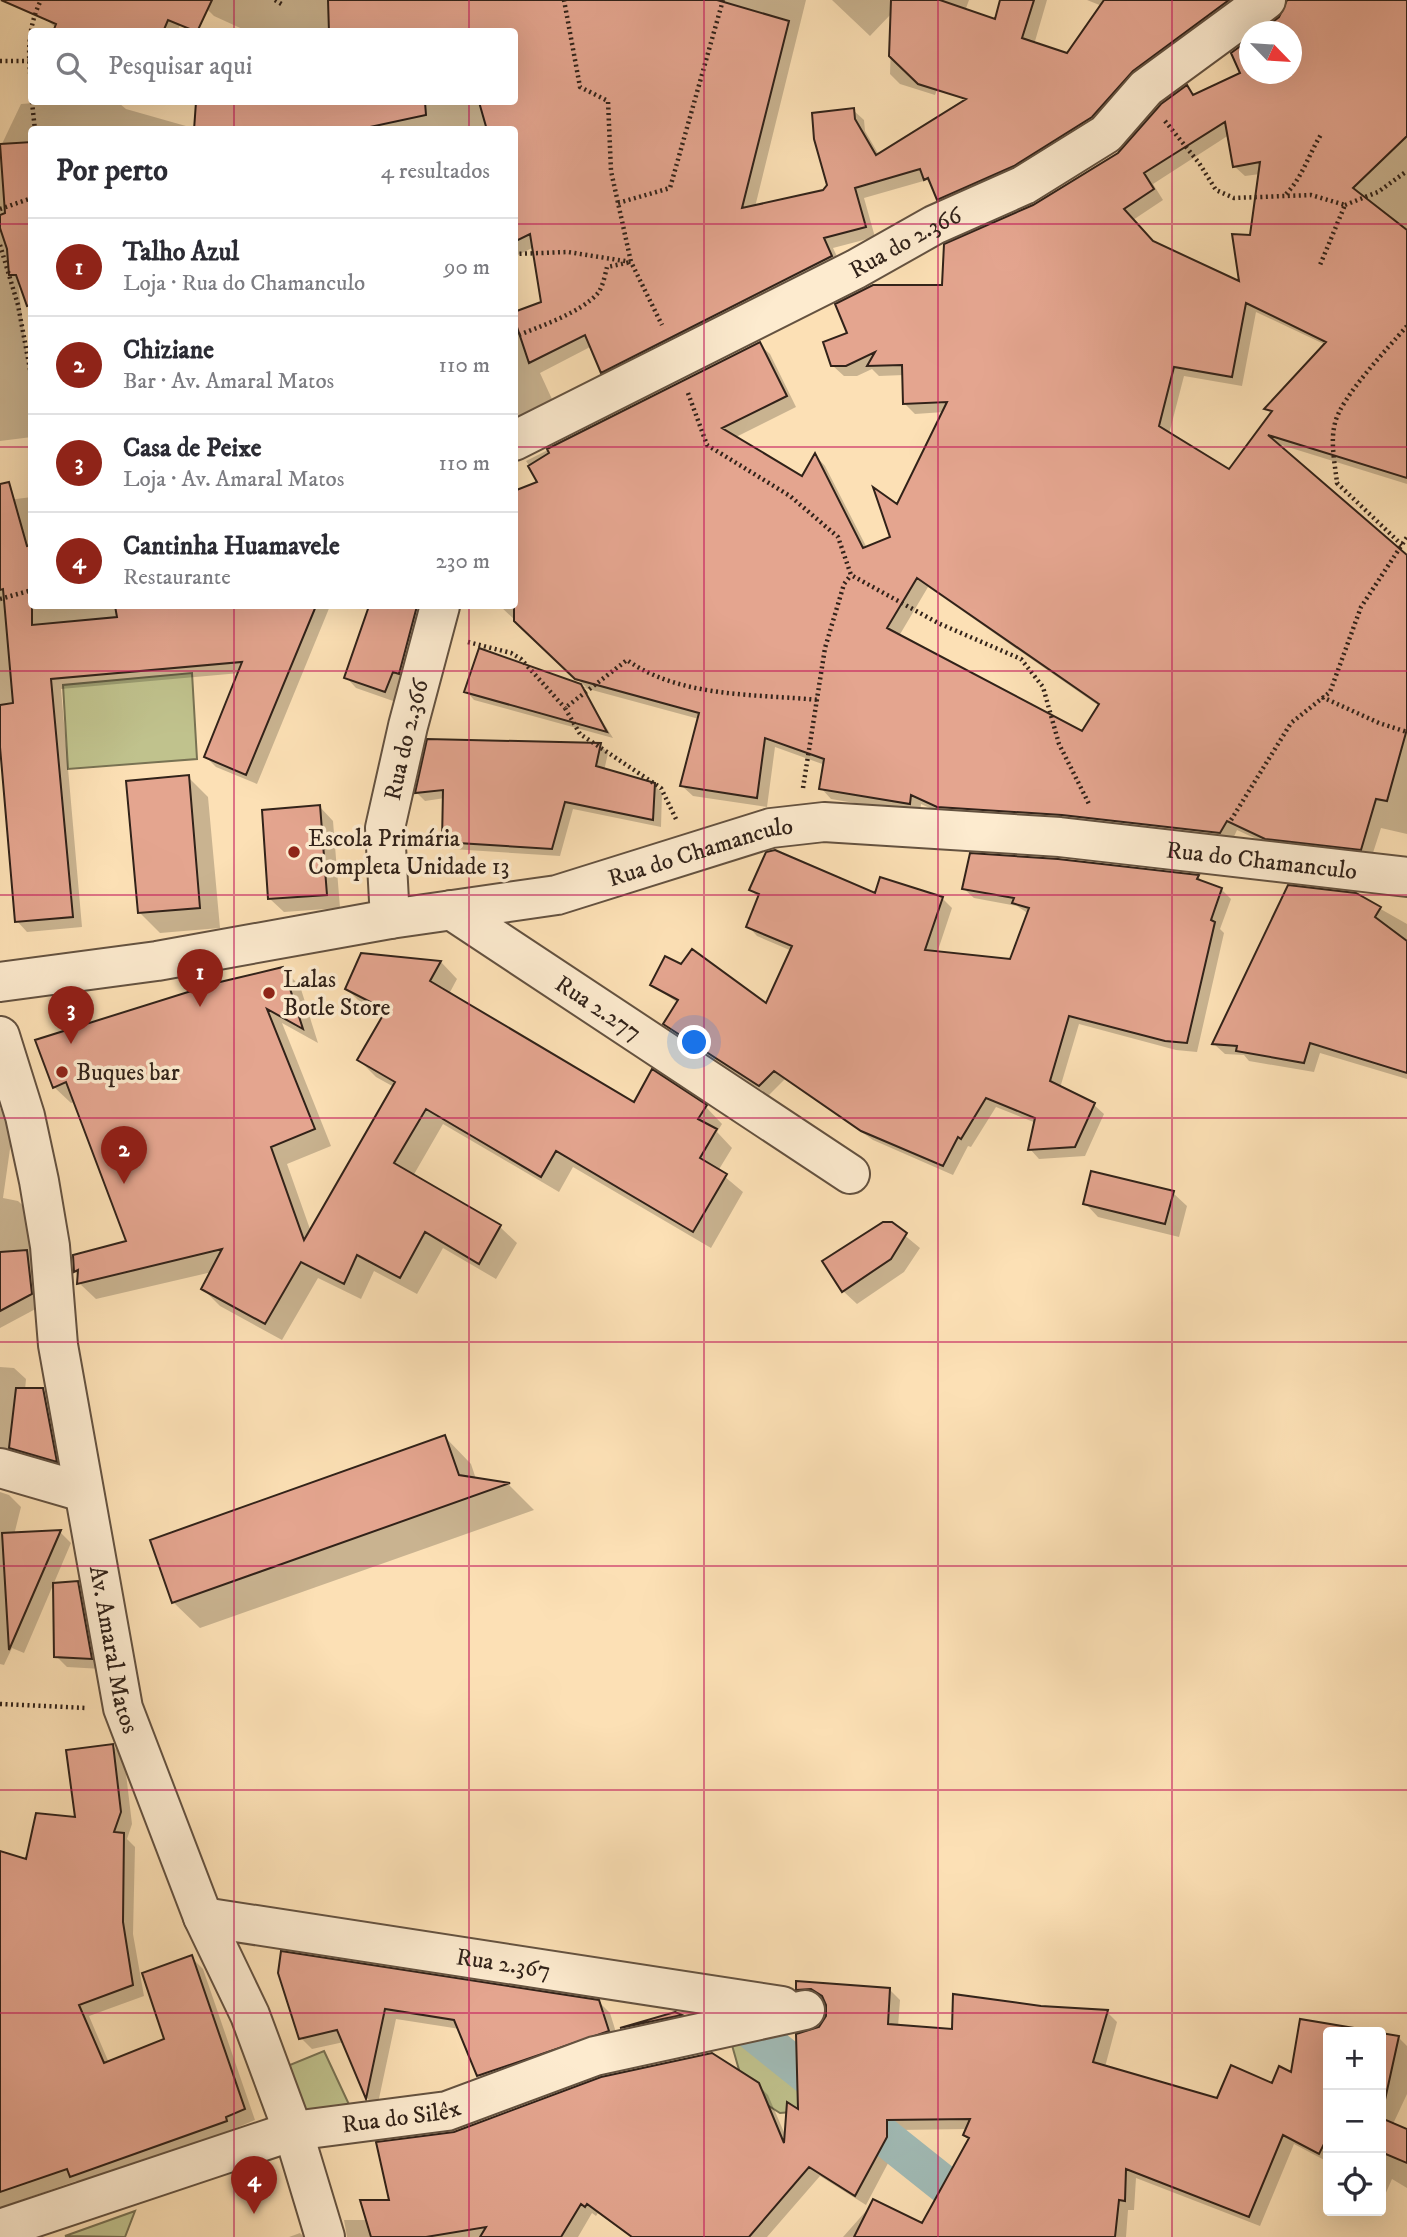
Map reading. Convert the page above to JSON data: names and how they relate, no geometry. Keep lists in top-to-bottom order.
{
  "streets": {
    "street": [
      "Rua do 2.366",
      "Rua do Chamanculo",
      "Rua 2.277",
      "Av. Amaral Matos",
      "Rua 2.367",
      "Rua do Silêx"
    ]
  },
  "crossings": [
    ["Rua do 2.366", "Rua do Chamanculo"],
    ["Rua do Chamanculo", "Rua 2.277"],
    ["Av. Amaral Matos", "Rua 2.367"],
    ["Av. Amaral Matos", "Rua do Silêx"],
    ["Rua 2.367", "Rua do Silêx"]
  ],
  "places": ["Escola Primária Completa Unidade 13", "Lalas Botle Store", "Buques bar"],
  "north": "bottom right",
  "page": {
    "search": "Pesquisar aqui",
    "heading": ["Por perto", "4 resultados"],
    "list": [
      {
        "mark": "1",
        "name": "Talho Azul",
        "note": "Loja · Rua do Chamanculo",
        "value": "90 m"
      },
      {
        "mark": "2",
        "name": "Chiziane",
        "note": "Bar · Av. Amaral Matos",
        "value": "110 m"
      },
      {
        "mark": "3",
        "name": "Casa de Peixe",
        "note": "Loja · Av. Amaral Matos",
        "value": "110 m"
      },
      {
        "mark": "4",
        "name": "Cantinha Huamavele",
        "note": "Restaurante",
        "value": "230 m"
      }
    ],
    "pins": [
      "1",
      "3",
      "2",
      "4"
    ],
    "map_buttons": ["+", "−"]
  }
}
